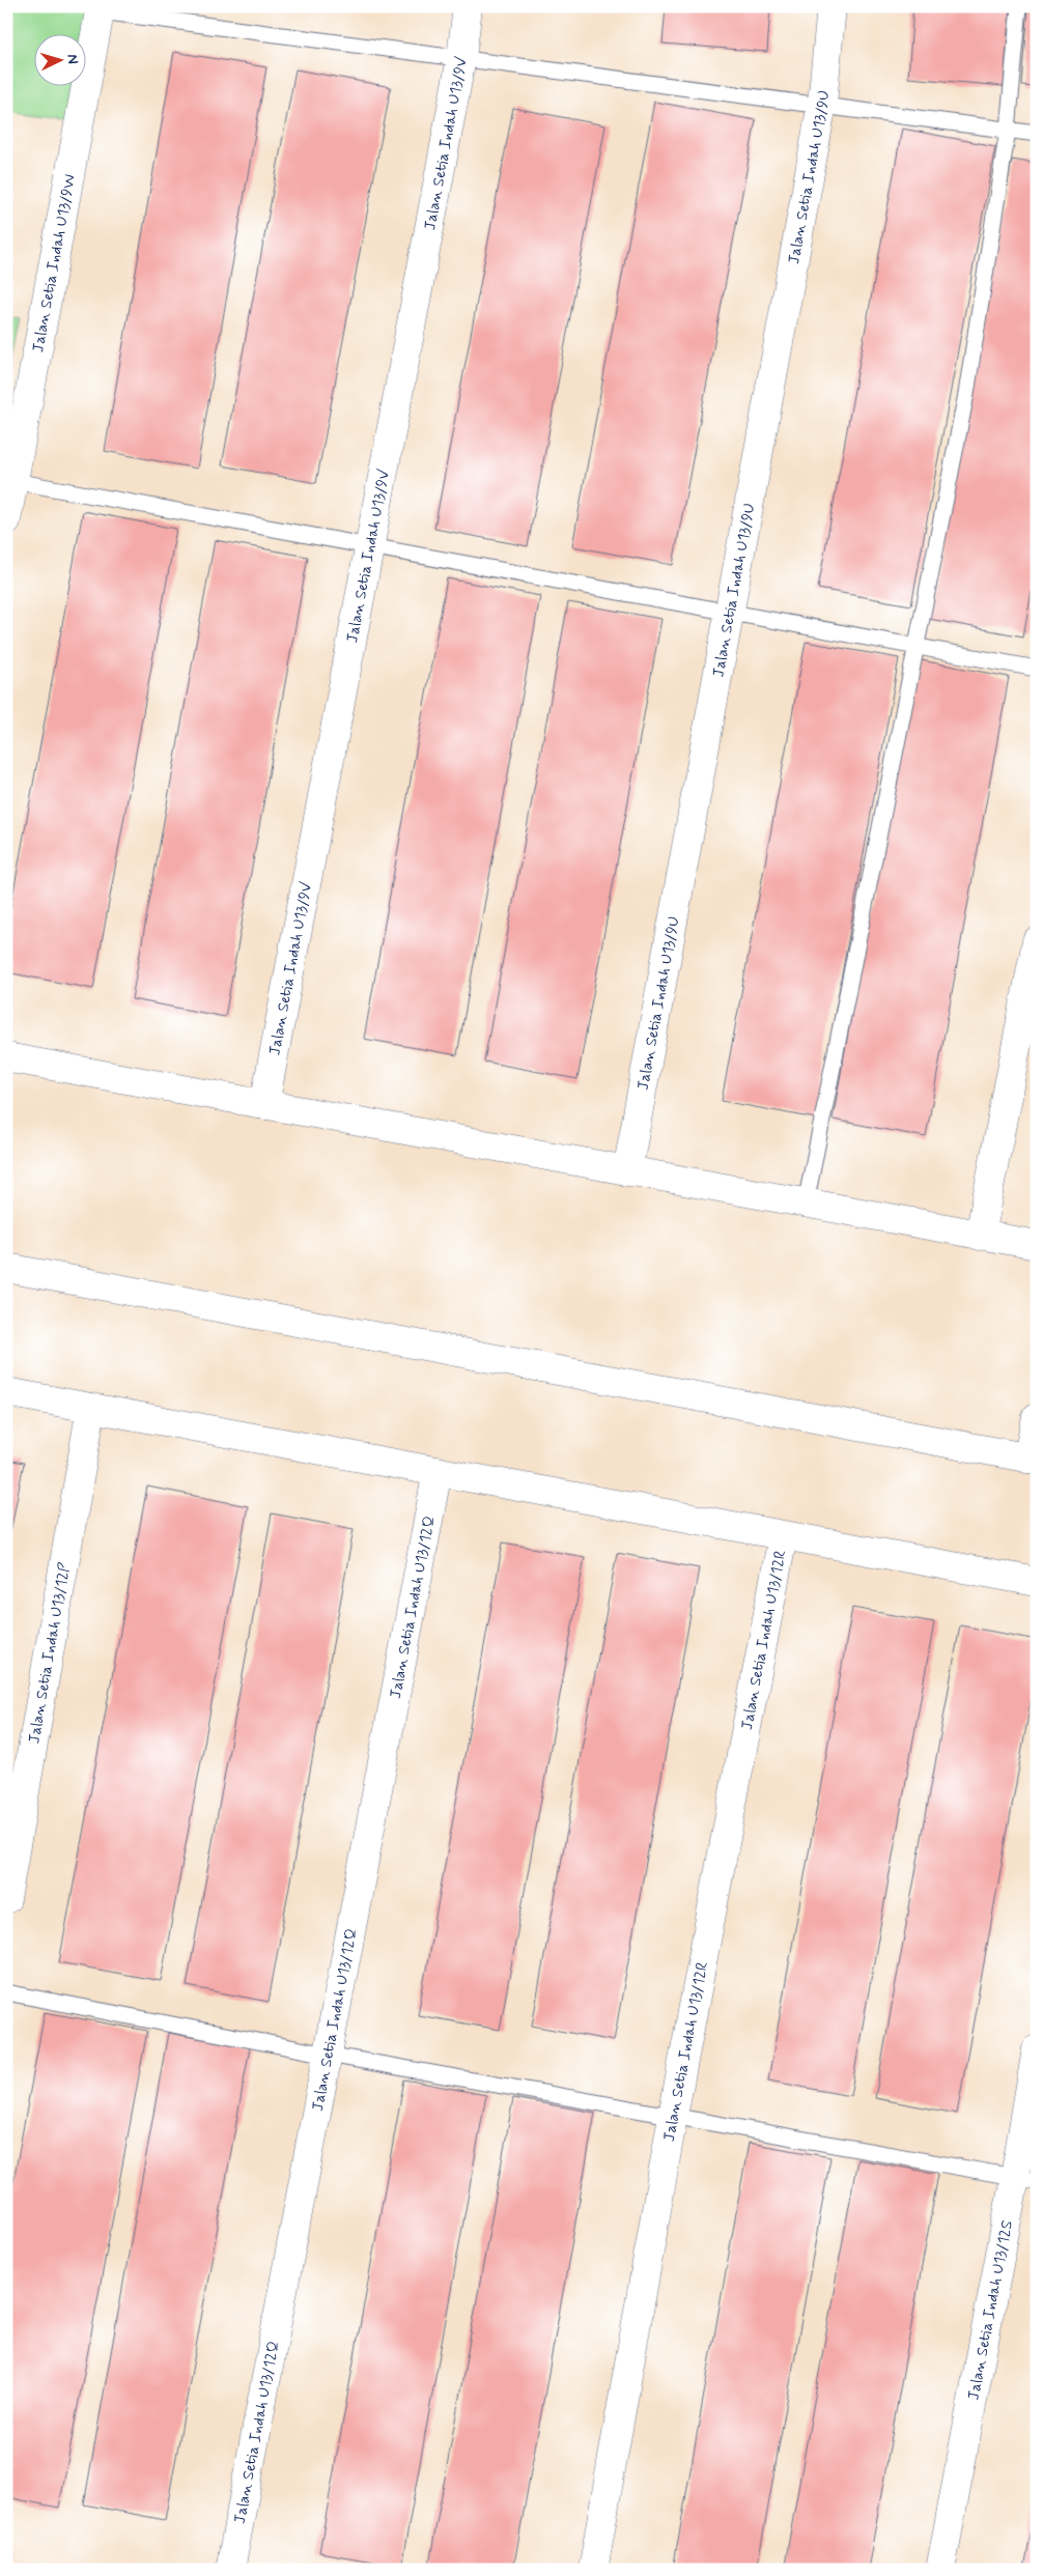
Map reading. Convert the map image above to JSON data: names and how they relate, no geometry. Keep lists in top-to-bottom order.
{
  "streets": {
    "street": [
      "Jalan Setia Indah U13/9V",
      "Jalan Setia Indah U13/9U",
      "Jalan Setia Indah U13/9W",
      "Jalan Setia Indah U13/12Q",
      "Jalan Setia Indah U13/12R",
      "Jalan Setia Indah U13/12P",
      "Jalan Setia Indah U13/12S"
    ]
  },
  "north": "right"
}
